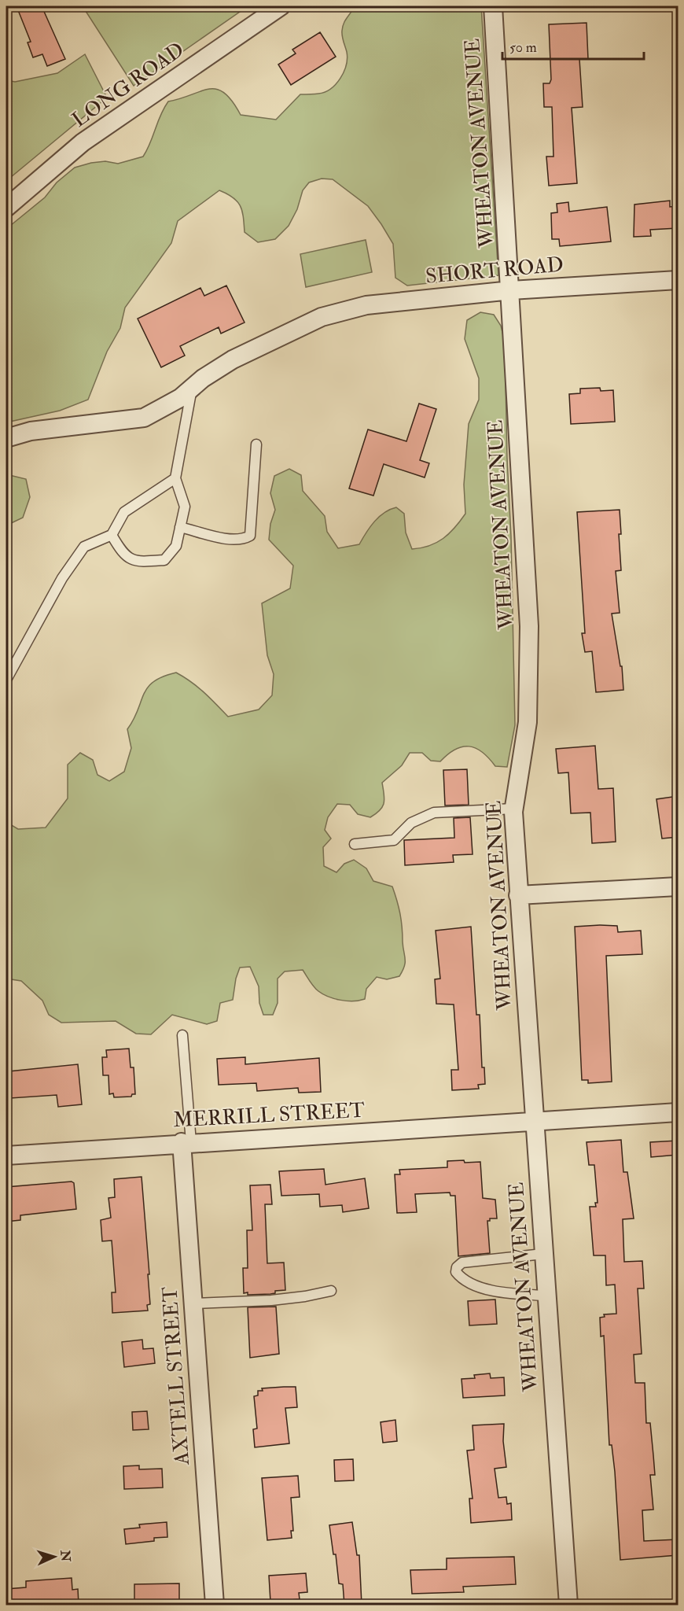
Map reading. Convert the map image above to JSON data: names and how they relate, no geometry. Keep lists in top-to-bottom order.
{
  "streets": {
    "street": [
      "LONG ROAD",
      "WHEATON AVENUE",
      "SHORT ROAD",
      "MERRILL STREET",
      "AXTELL STREET"
    ]
  },
  "crossings": [
    ["WHEATON AVENUE", "SHORT ROAD"],
    ["WHEATON AVENUE", "MERRILL STREET"],
    ["MERRILL STREET", "AXTELL STREET"]
  ],
  "scale_bar": "50 m",
  "north": "right"
}
